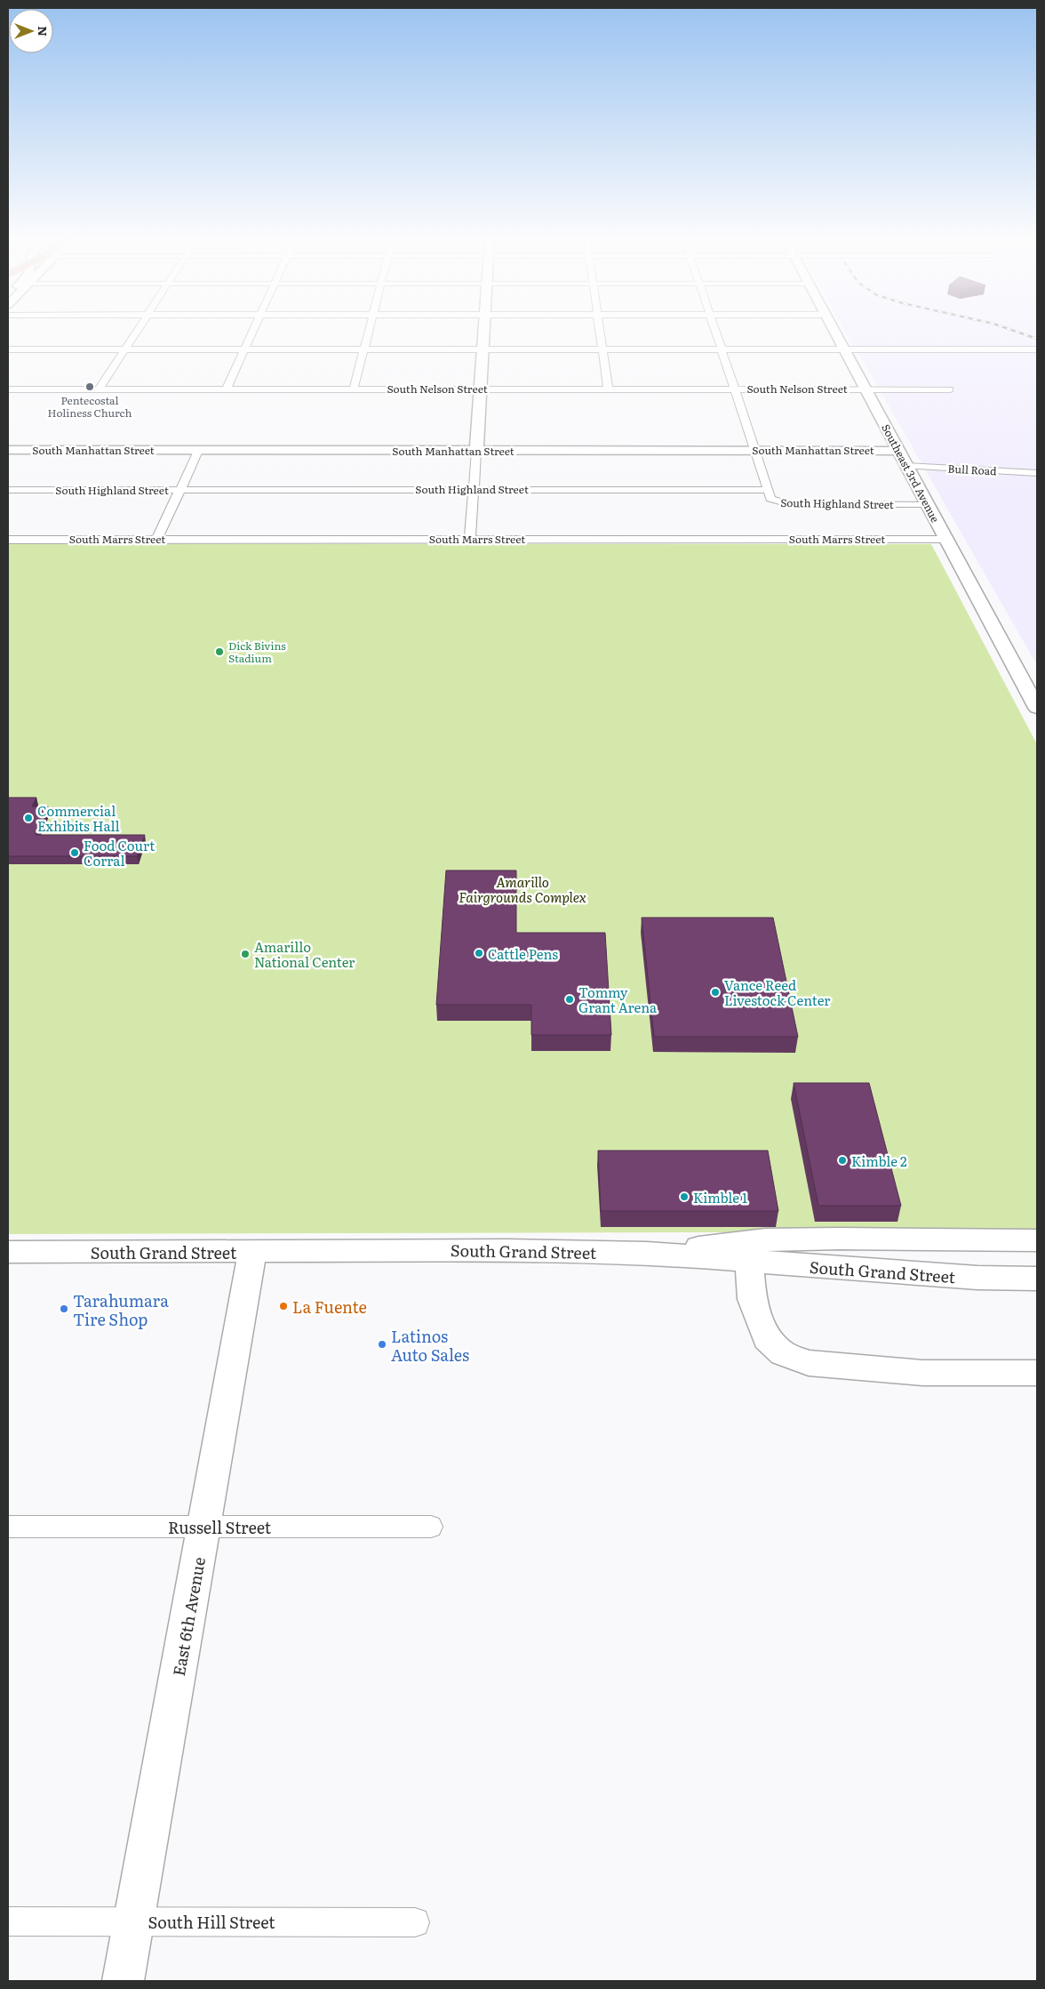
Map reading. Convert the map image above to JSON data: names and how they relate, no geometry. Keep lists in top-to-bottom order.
{
  "streets": {
    "main road": [
      "South Manhattan Street",
      "Southeast 3rd Avenue",
      "South Grand Street",
      "East 6th Avenue"
    ],
    "street": [
      "South Nelson Street",
      "Bull Road",
      "South Highland Street",
      "South Marrs Street",
      "Russell Street",
      "South Hill Street"
    ]
  },
  "crossings": [
    ["South Nelson Street", "Southeast 3rd Avenue"],
    ["South Manhattan Street", "Southeast 3rd Avenue"],
    ["Bull Road", "Southeast 3rd Avenue"],
    ["Southeast 3rd Avenue", "South Highland Street"],
    ["Southeast 3rd Avenue", "South Marrs Street"],
    ["South Grand Street", "East 6th Avenue"],
    ["Russell Street", "East 6th Avenue"],
    ["East 6th Avenue", "South Hill Street"]
  ],
  "parks": ["Amarillo Fairgrounds Complex"],
  "places": [
    "Pentecostal Holiness Church",
    "Dick Bivins Stadium",
    "Commercial Exhibits Hall",
    "Food Court Corral",
    "Cattle Pens",
    "Amarillo National Center",
    "Vance Reed Livestock Center",
    "Tommy Grant Arena",
    "Kimble 2",
    "Kimble 1",
    "La Fuente",
    "Tarahumara Tire Shop",
    "Latinos Auto Sales"
  ],
  "north": "right"
}
